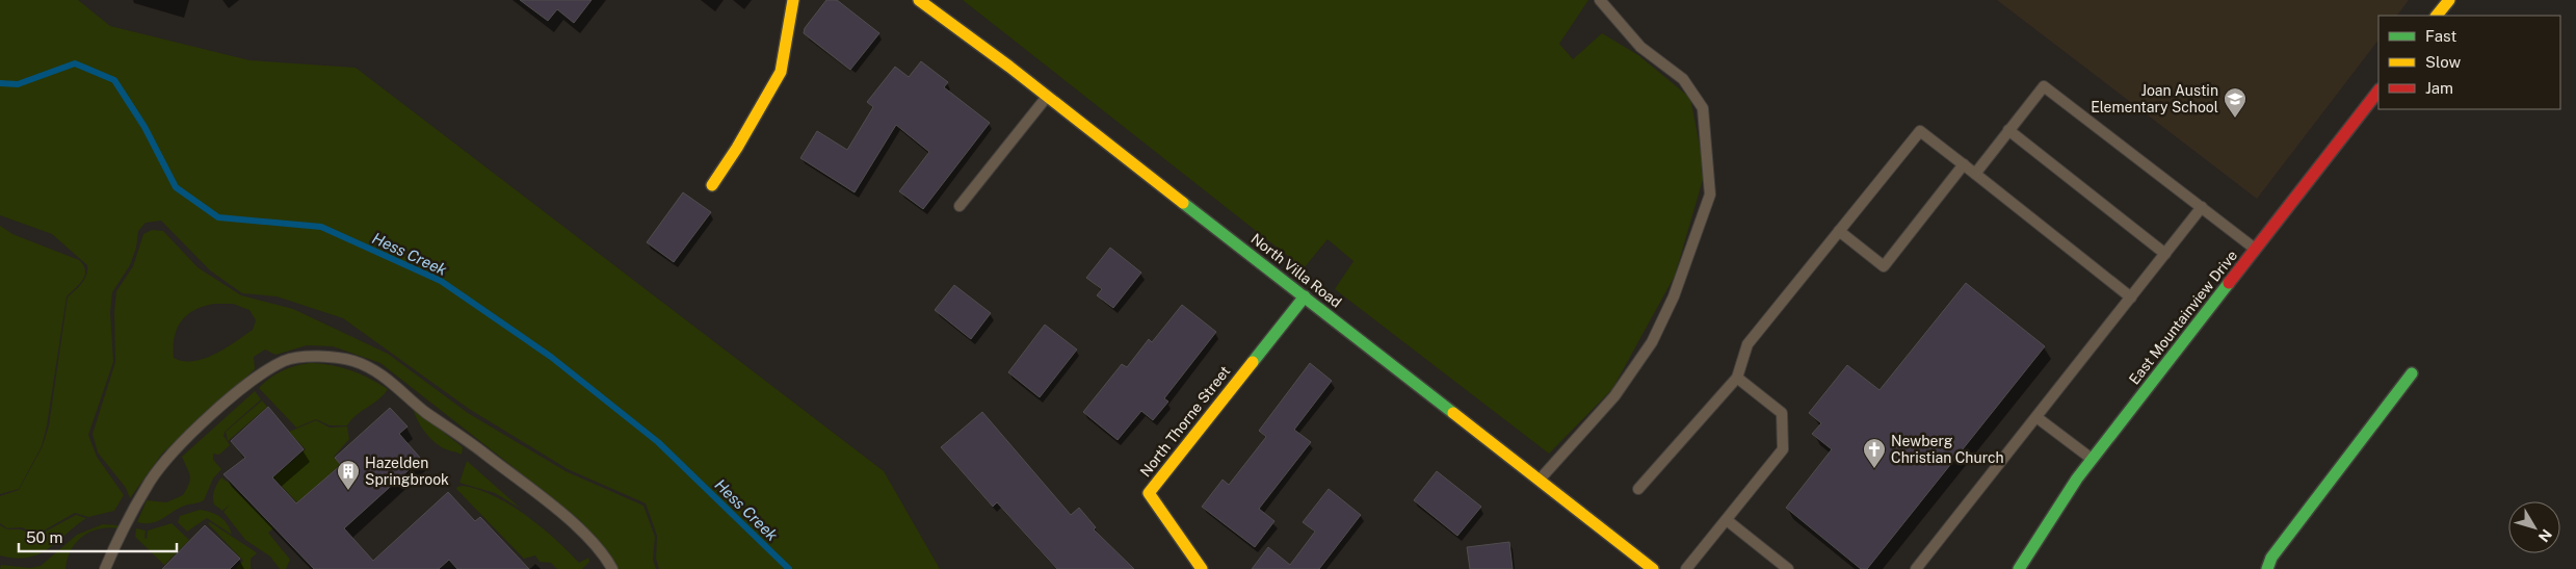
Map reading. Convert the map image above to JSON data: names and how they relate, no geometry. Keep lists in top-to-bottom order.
{
  "streets": {
    "main road": ["North Villa Road", "East Mountainview Drive", "North Thorne Street"]
  },
  "crossings": [
    ["North Villa Road", "North Thorne Street"]
  ],
  "water": ["Hess Creek"],
  "places": {
    "school or university": ["Joan Austin Elementary School"],
    "church": ["Newberg Christian Church"],
    "building": ["Hazelden Springbrook"]
  },
  "legend": ["Fast", "Slow", "Jam"],
  "scale_bar": "50 m",
  "north": "bottom right"
}
